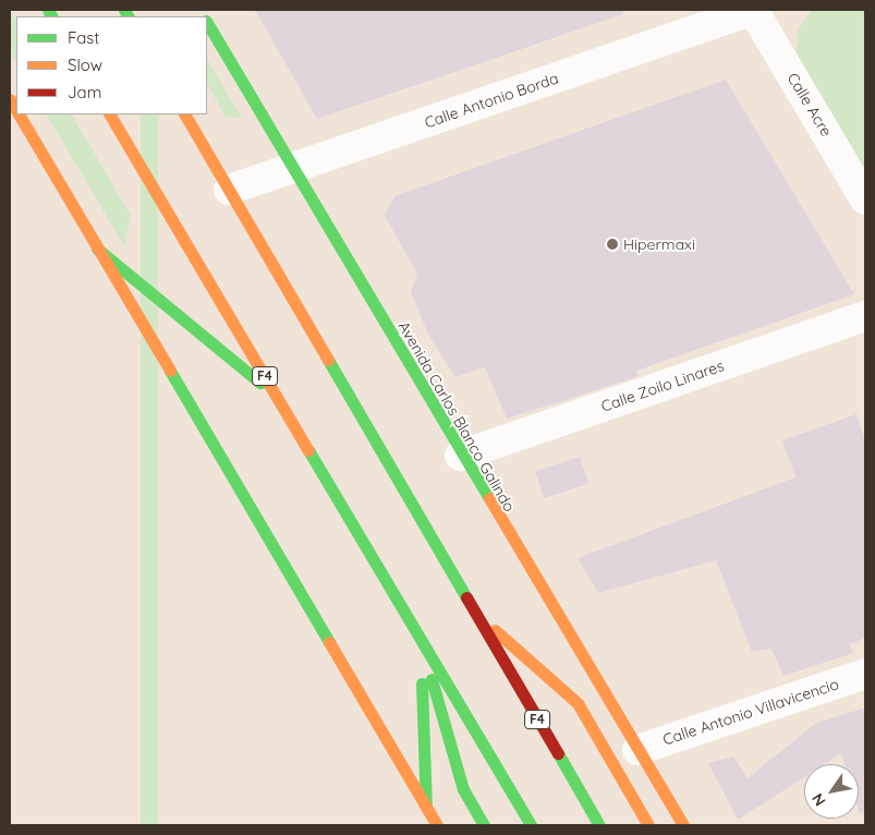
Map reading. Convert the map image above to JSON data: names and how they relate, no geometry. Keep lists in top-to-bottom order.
{
  "streets": {
    "main road": ["F4", "Avenida Carlos Blanco Galindo"],
    "street": [
      "Calle Antonio Borda",
      "Calle Acre",
      "Calle Zoilo Linares",
      "Calle Antonio Villavicencio"
    ]
  },
  "crossings": [
    ["Calle Antonio Borda", "Calle Acre"],
    ["Calle Antonio Borda", "F4"],
    ["Calle Antonio Borda", "Avenida Carlos Blanco Galindo"],
    ["Calle Zoilo Linares", "Avenida Carlos Blanco Galindo"],
    ["Avenida Carlos Blanco Galindo", "Calle Antonio Villavicencio"]
  ],
  "places": ["Hipermaxi"],
  "legend": ["Fast", "Slow", "Jam"],
  "north": "bottom left"
}
